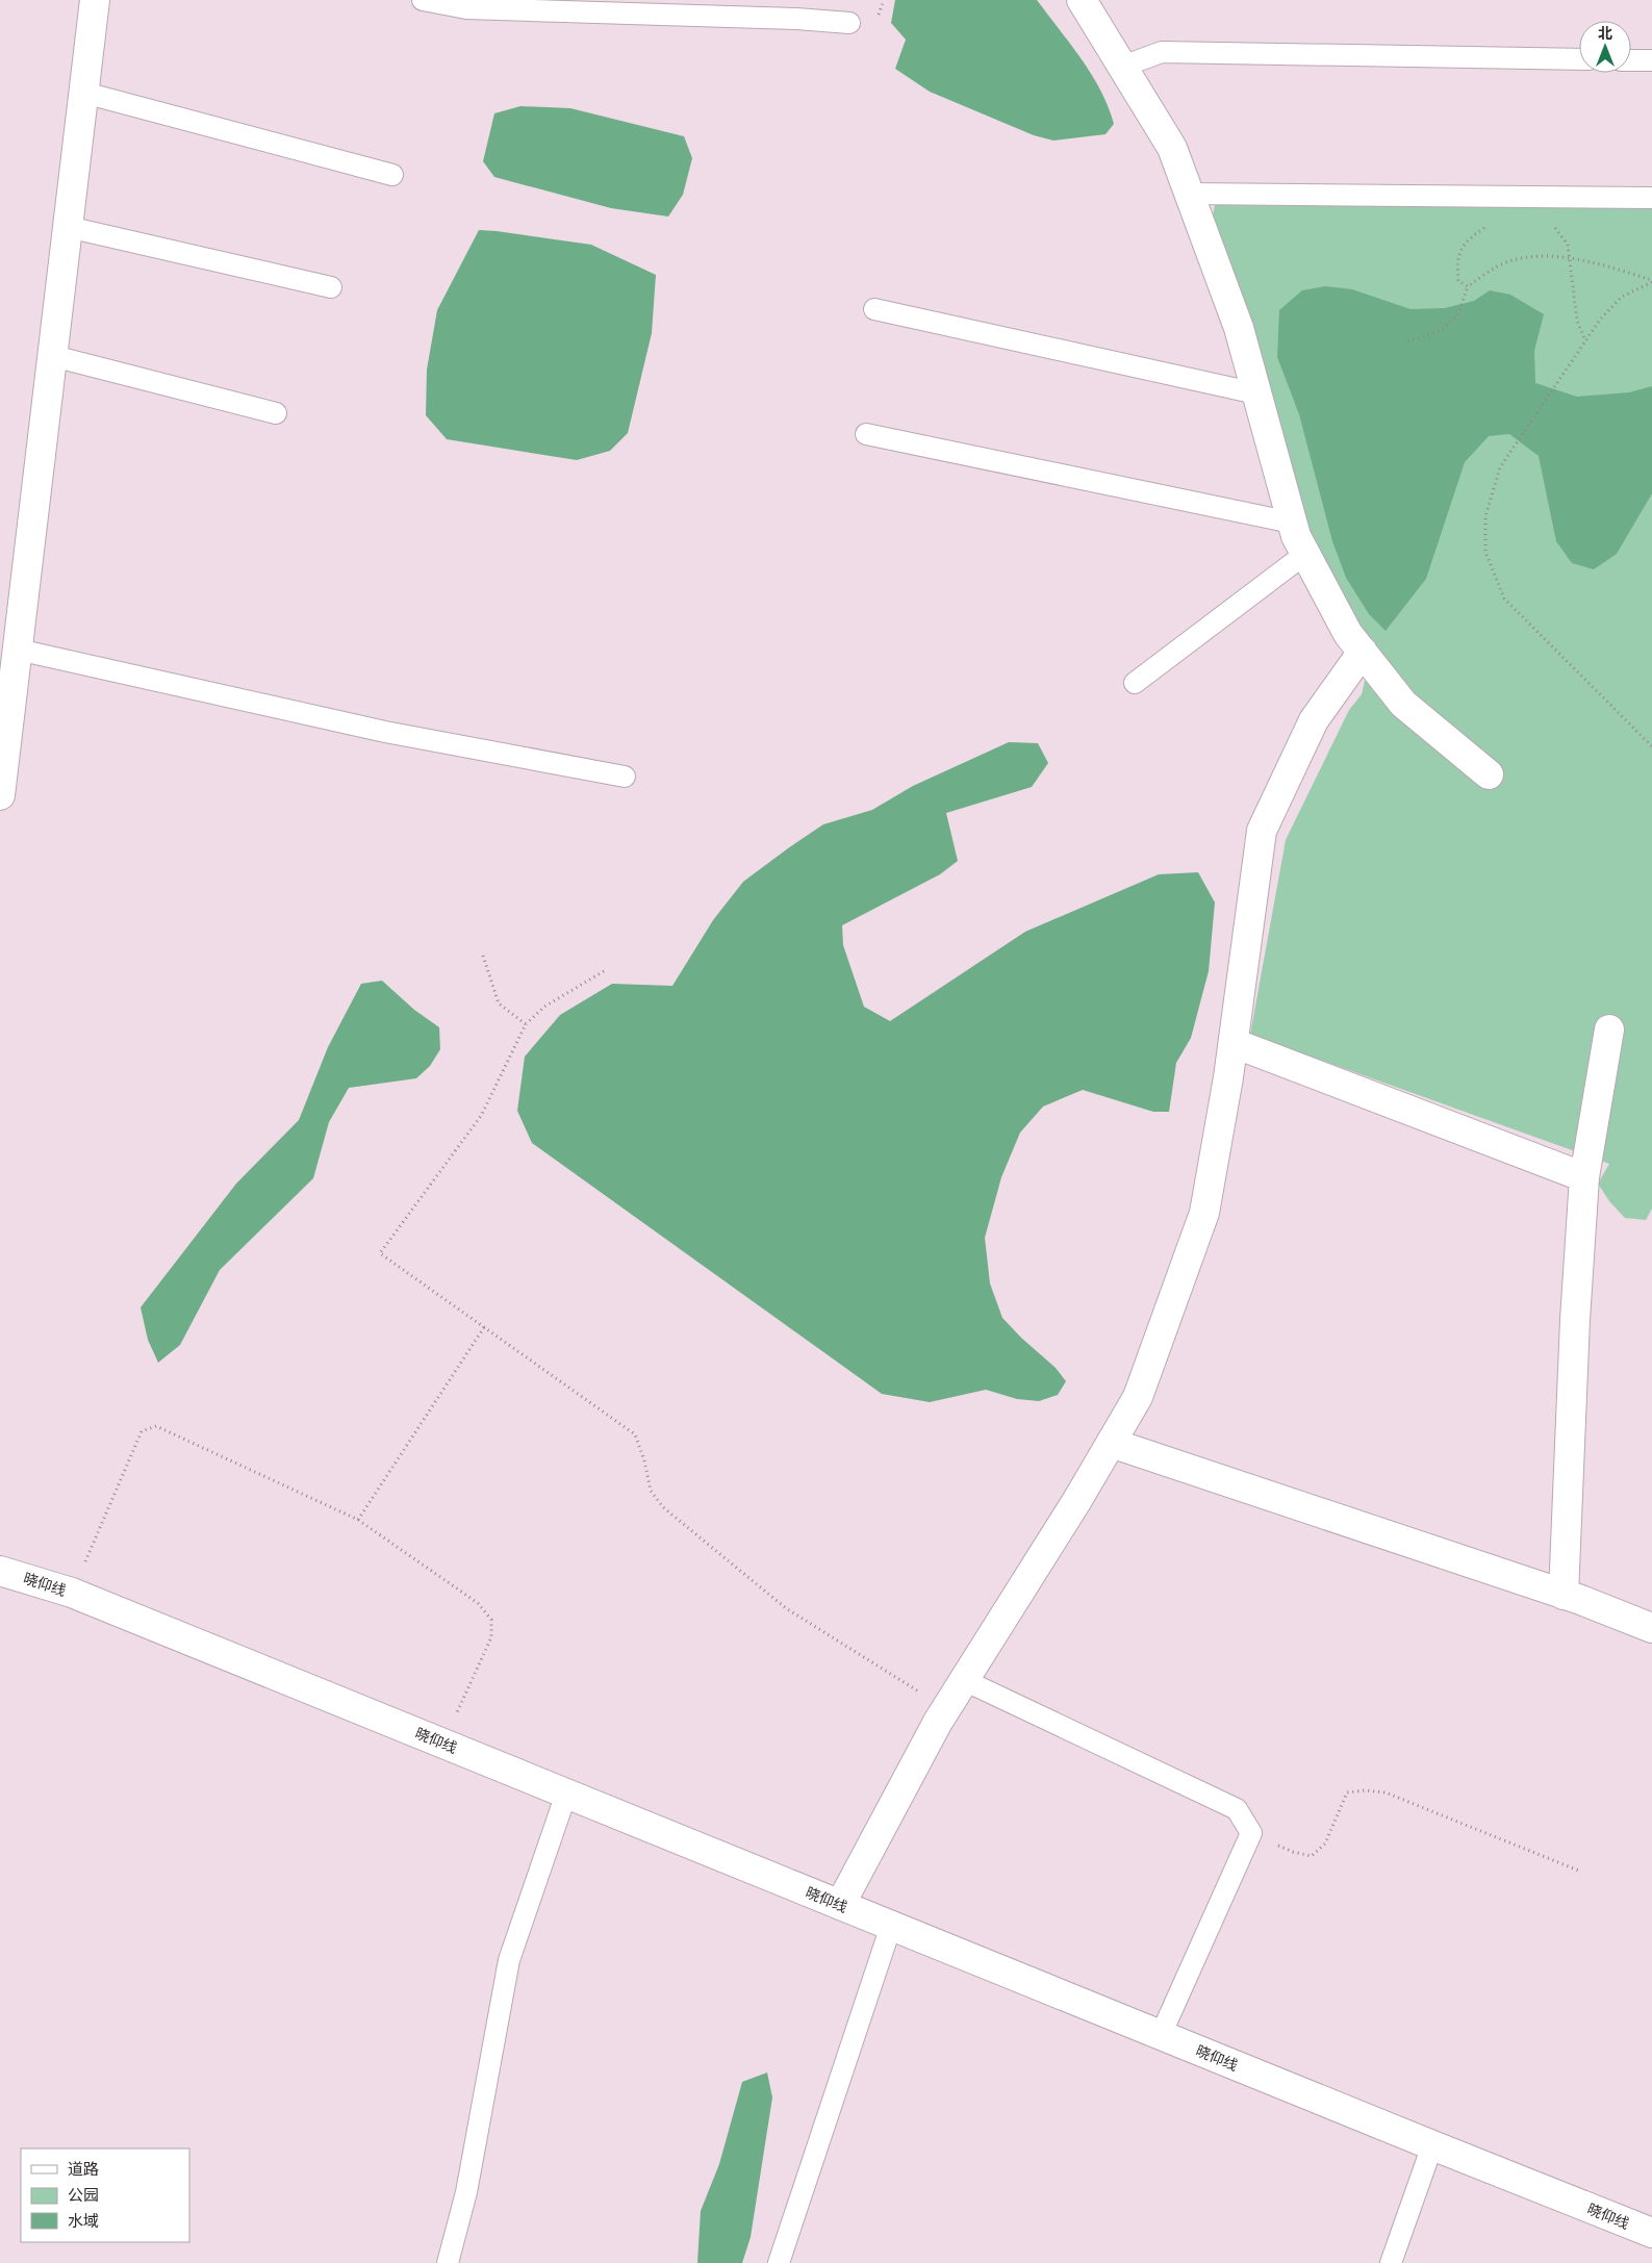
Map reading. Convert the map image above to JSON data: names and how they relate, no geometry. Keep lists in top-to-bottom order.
{
  "streets": {
    "street": ["晓仰线"]
  },
  "legend": ["道路", "公园", "水域"],
  "north": "top"
}
